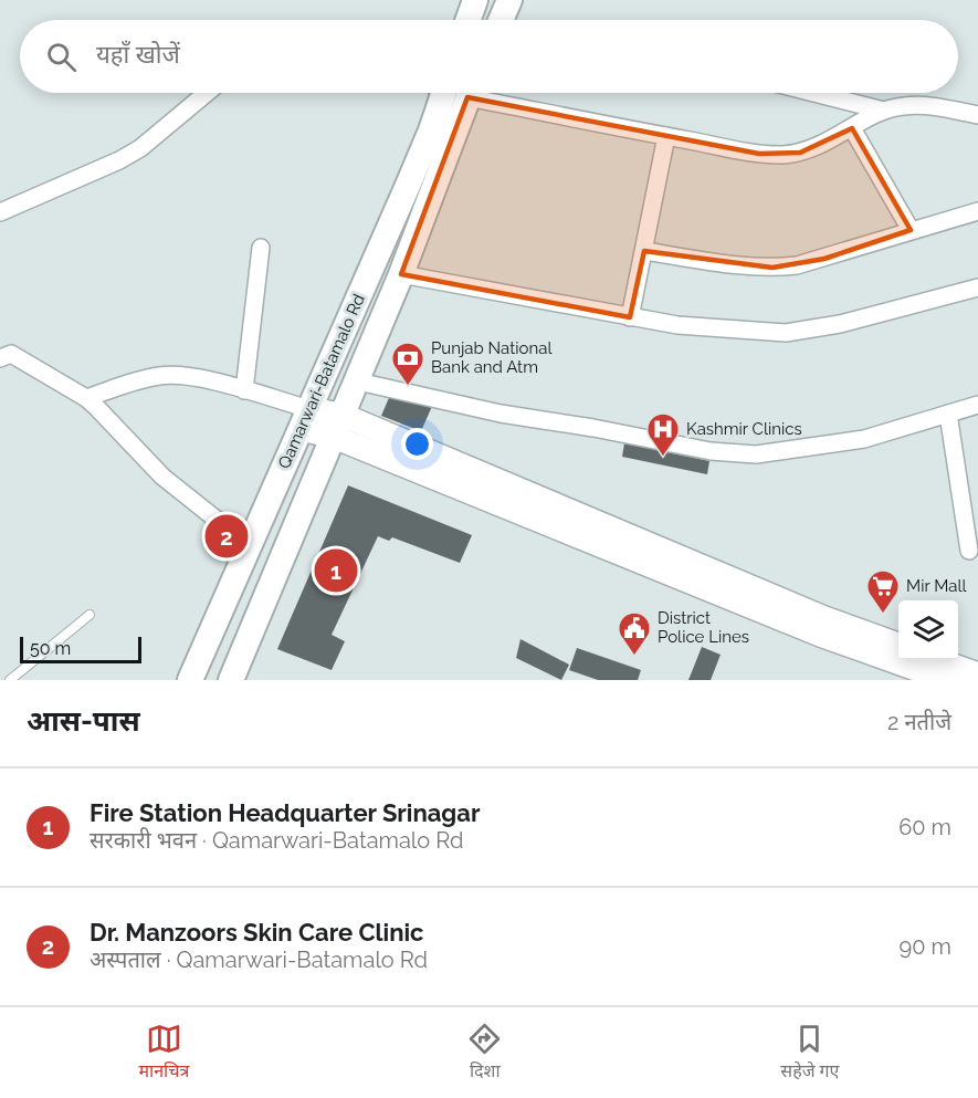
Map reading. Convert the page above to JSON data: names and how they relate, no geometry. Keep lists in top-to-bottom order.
{
  "streets": {
    "main road": ["Qamarwari-Batamalo Rd"]
  },
  "places": {
    "bank": ["Punjab National Bank and Atm"],
    "hospital": ["Kashmir Clinics"],
    "supermarket": ["Mir Mall"],
    "public building": ["District Police Lines"]
  },
  "scale_bar": "50 m",
  "page": {
    "search": "यहाँ खोजें",
    "pins": ["2", "1"],
    "scale": "50 m",
    "heading": ["आस-पास", "2 नतीजे"],
    "list": [
      {
        "mark": "1",
        "name": "Fire Station Headquarter Srinagar",
        "note": "सरकारी भवन · Qamarwari-Batamalo Rd",
        "value": "60 m"
      },
      {
        "mark": "2",
        "name": "Dr. Manzoors Skin Care Clinic",
        "note": "अस्पताल · Qamarwari-Batamalo Rd",
        "value": "90 m"
      }
    ],
    "nav": ["मानचित्र", "दिशा", "सहेजे गए"]
  }
}
